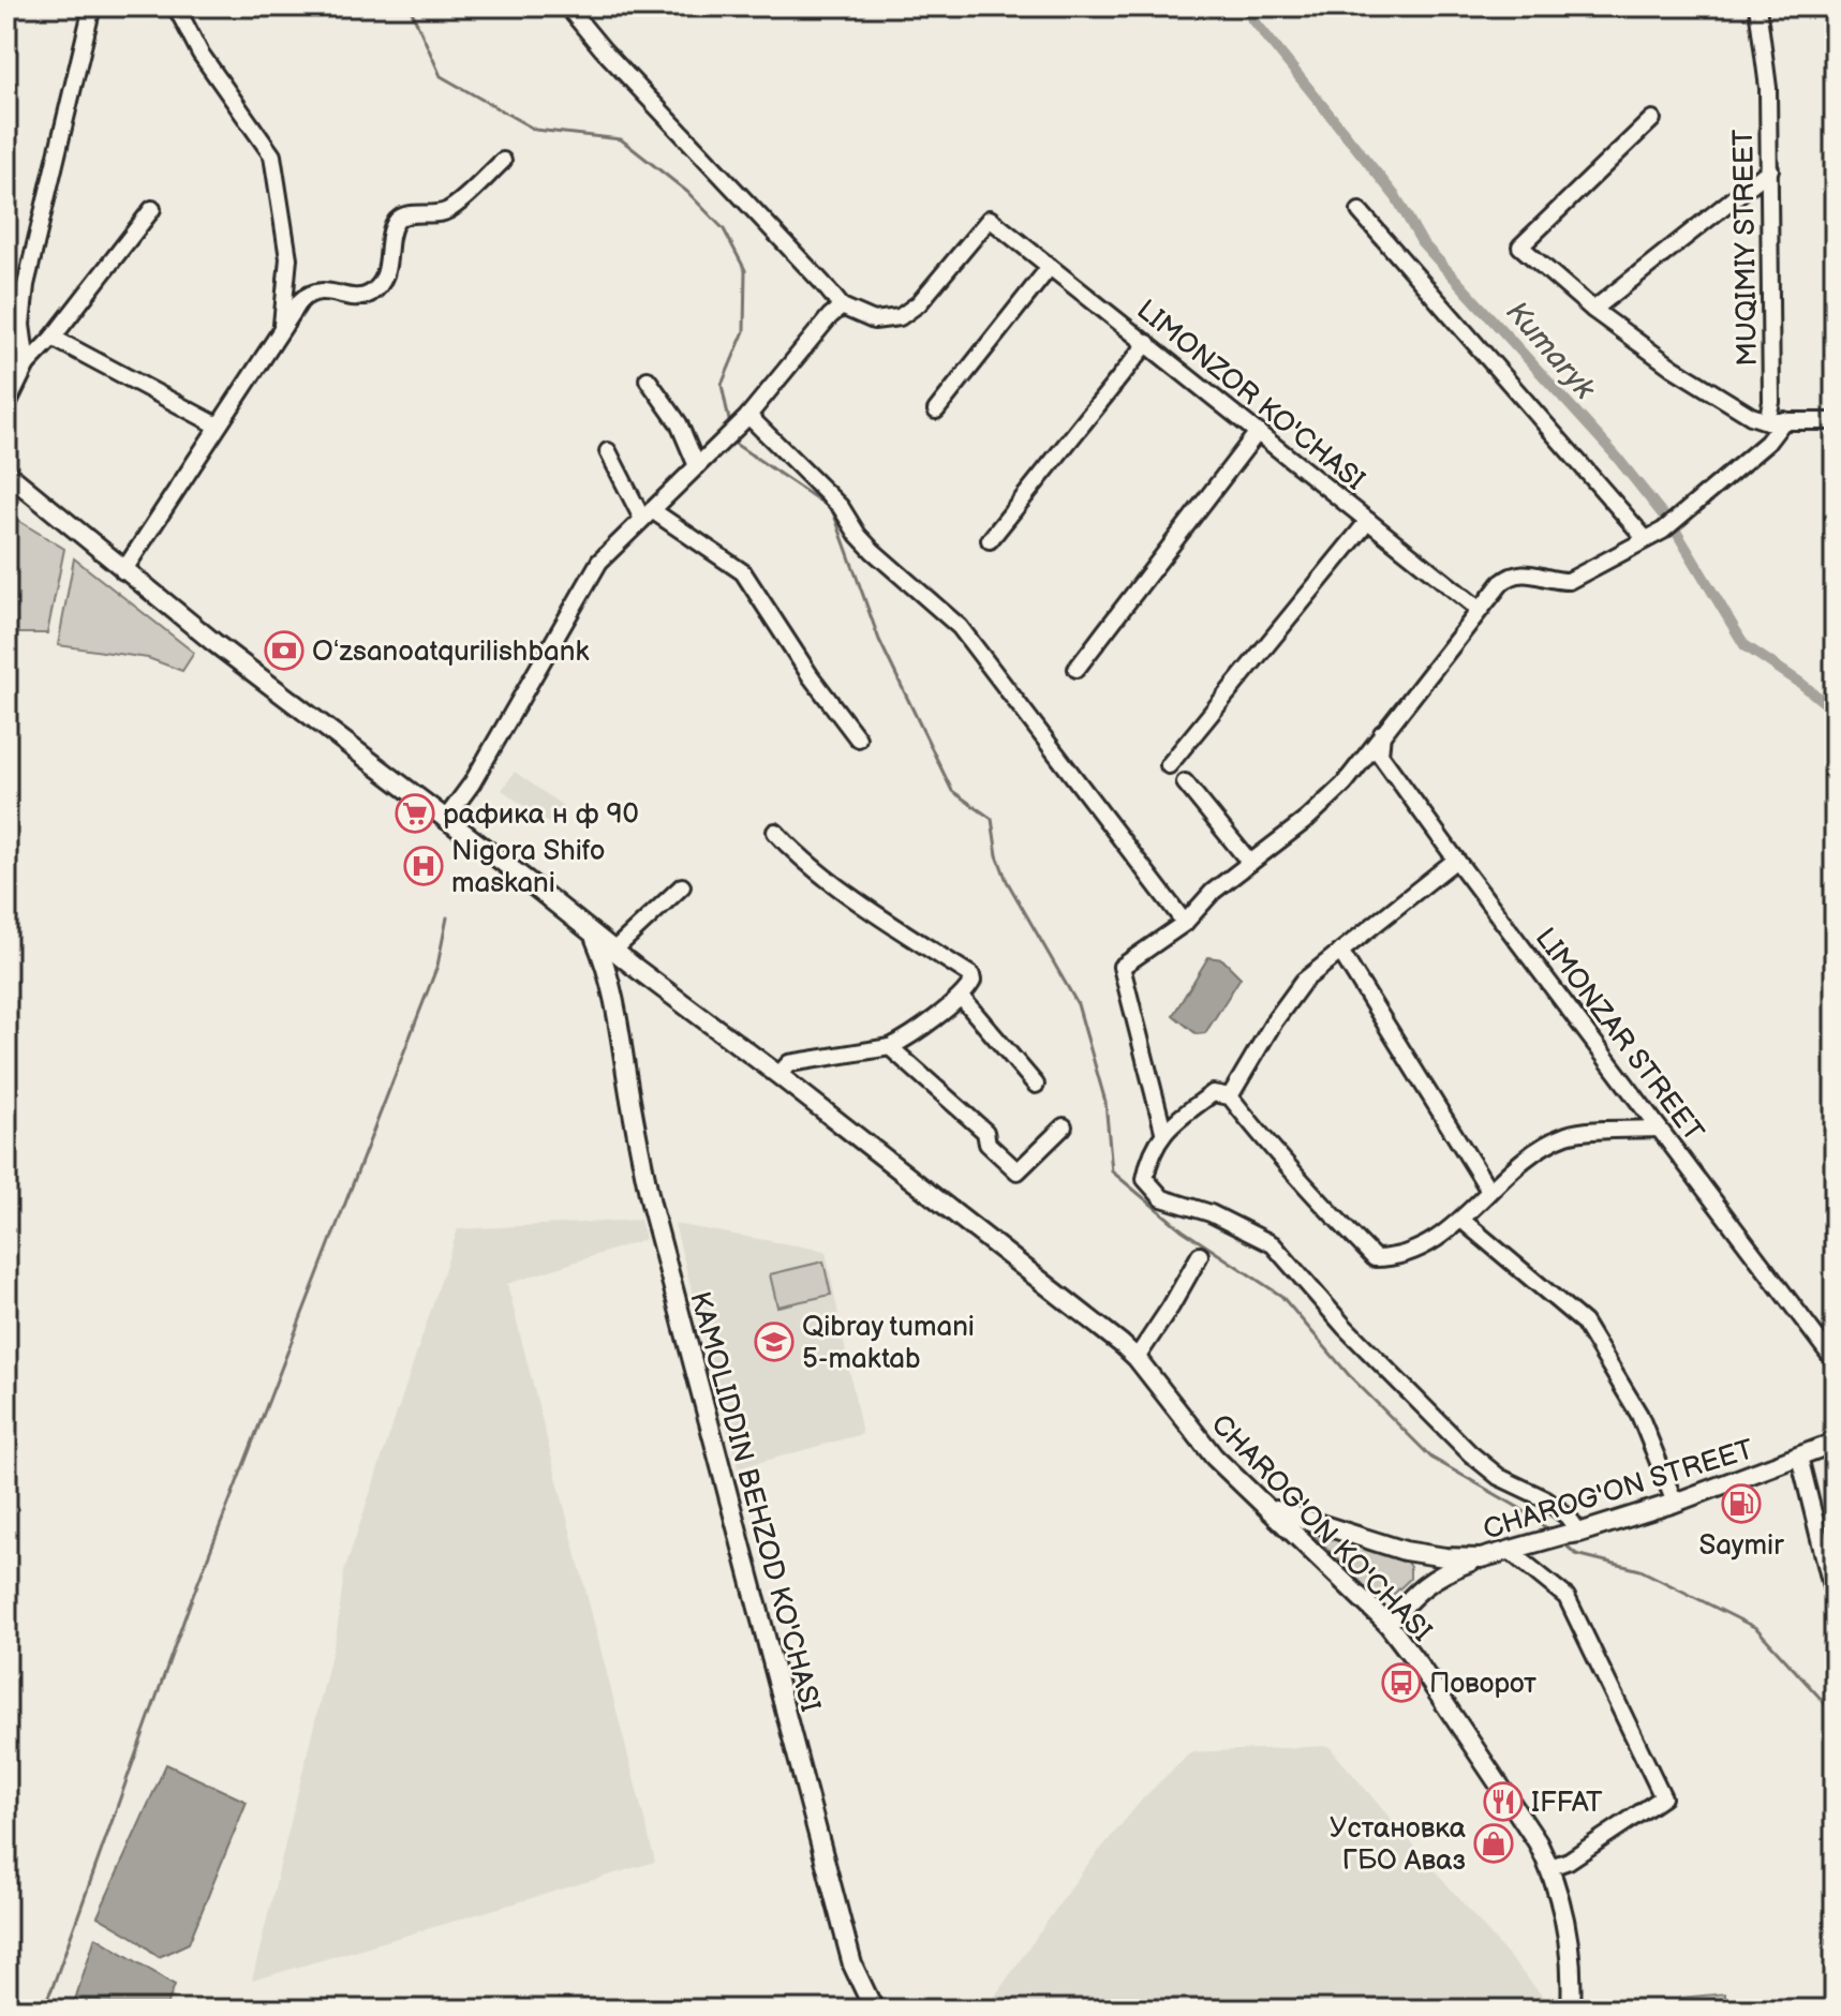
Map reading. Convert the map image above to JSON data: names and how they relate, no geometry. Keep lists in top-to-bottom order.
{
  "streets": {
    "main road": ["CHAROG'ON STREET", "KAMOLIDDIN BEHZOD KO'CHASI", "CHAROG'ON KO'CHASI"],
    "street": ["MUQIMIY STREET", "LIMONZOR KO'CHASI", "LIMONZAR STREET"]
  },
  "crossings": [
    ["CHAROG'ON STREET", "CHAROG'ON KO'CHASI"],
    ["KAMOLIDDIN BEHZOD KO'CHASI", "CHAROG'ON KO'CHASI"]
  ],
  "water": ["Kumaryk"],
  "places": {
    "bank": ["Oʻzsanoatqurilishbank"],
    "supermarket": ["рафика н ф 90"],
    "hospital": ["Nigora Shifo maskani"],
    "school or university": ["Qibray tumani 5-maktab"],
    "fuel station": ["Saymir"],
    "bus stop": ["Поворот"],
    "restaurant": ["IFFAT"],
    "shop": ["Установка ГБО Аваз"]
  }
}
